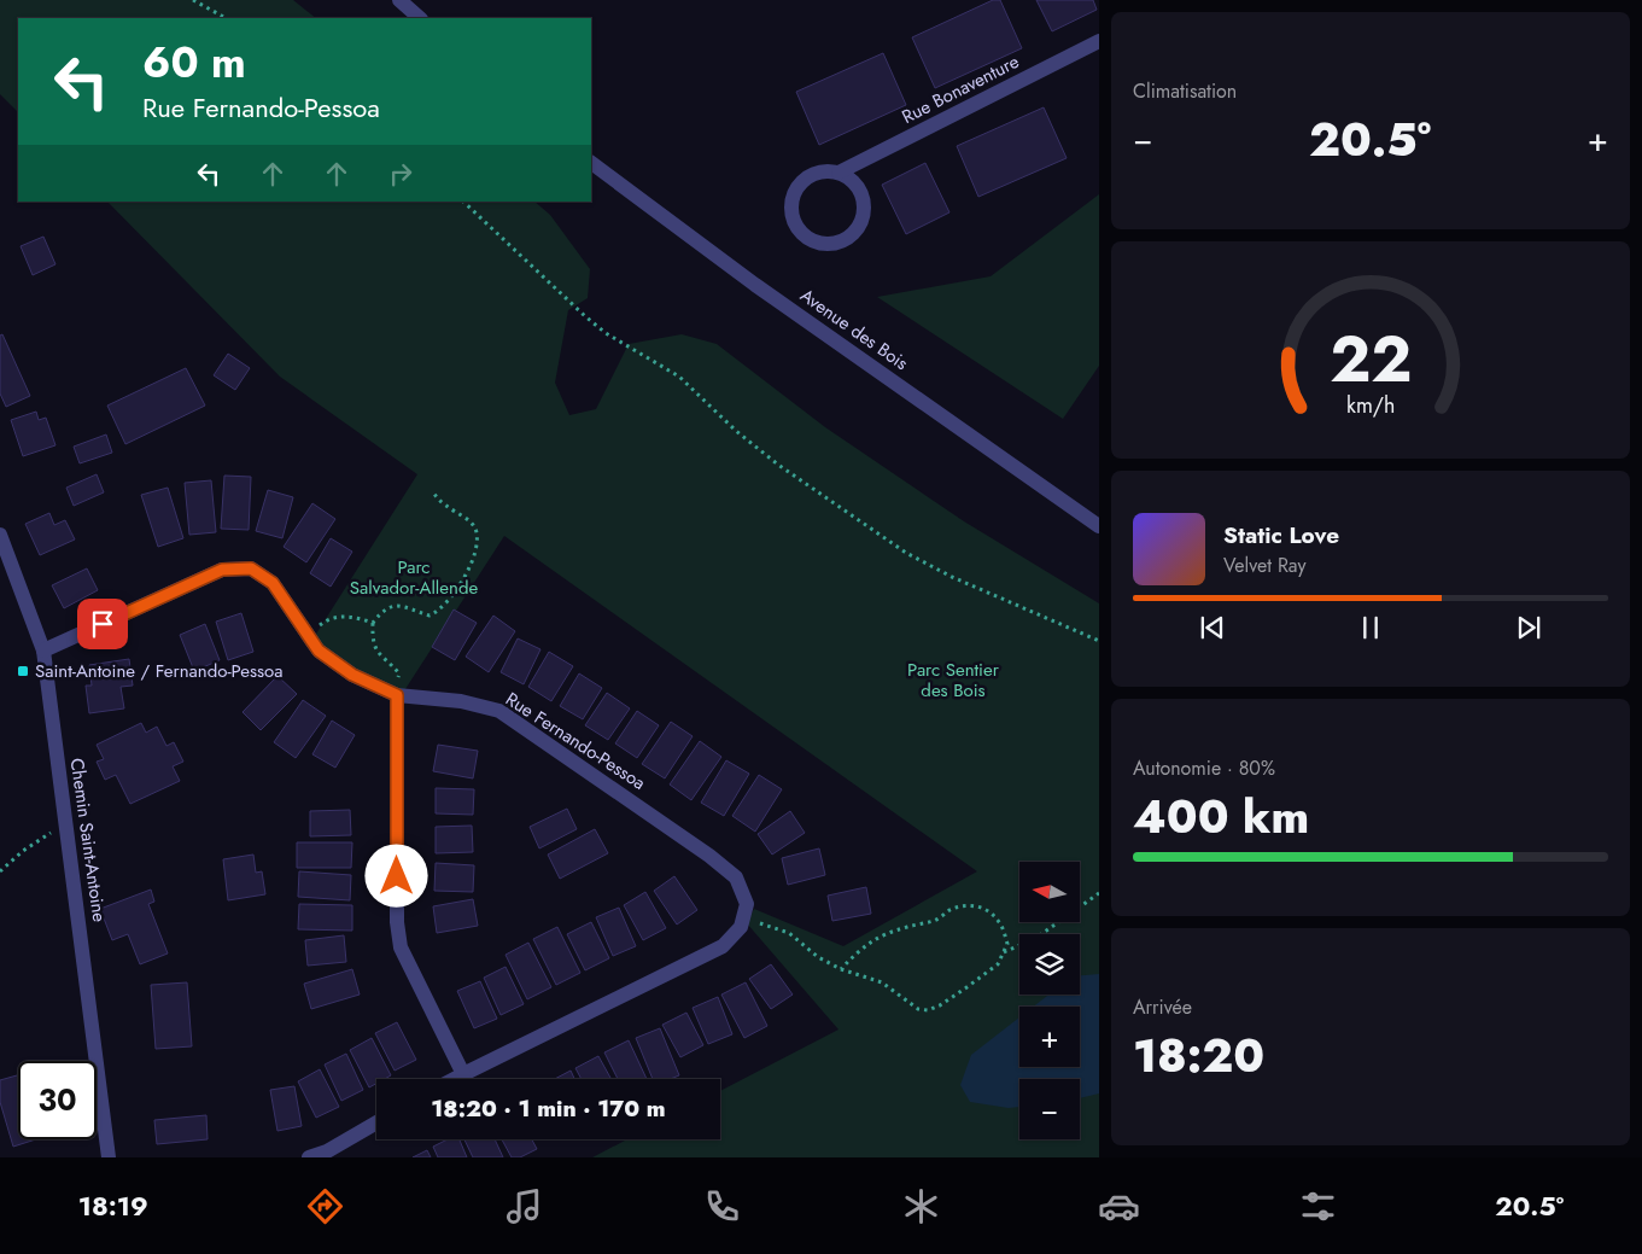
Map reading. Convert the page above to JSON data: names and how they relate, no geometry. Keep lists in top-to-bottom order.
{
  "streets": {
    "street": [
      "Rue Bonaventure",
      "Avenue des Bois",
      "Rue Fernando-Pessoa",
      "Chemin Saint-Antoine"
    ]
  },
  "crossings": [
    ["Rue Fernando-Pessoa", "Chemin Saint-Antoine"]
  ],
  "parks": ["Parc Salvador-Allende", "Parc Sentier des Bois"],
  "places": {
    "transit": ["Saint-Antoine / Fernando-Pessoa"]
  },
  "north": "left",
  "page": {
    "tile": [
      "Climatisation",
      ["Autonomie · 80%", "400 km"],
      ["Arrivée", "18:20"]
    ],
    "turn": ["60 m", "Rue Fernando-Pessoa"],
    "heat": ["−", "20.5°", "+"],
    "song": ["Static Love", "Velvet Ray"],
    "map_buttons": ["+", "−"],
    "limit": "30",
    "trip": "18:20 · 1 min · 170 m",
    "tabs": ["18:19", "20.5°"],
    "gauge": ["22", "km/h"]
  }
}
